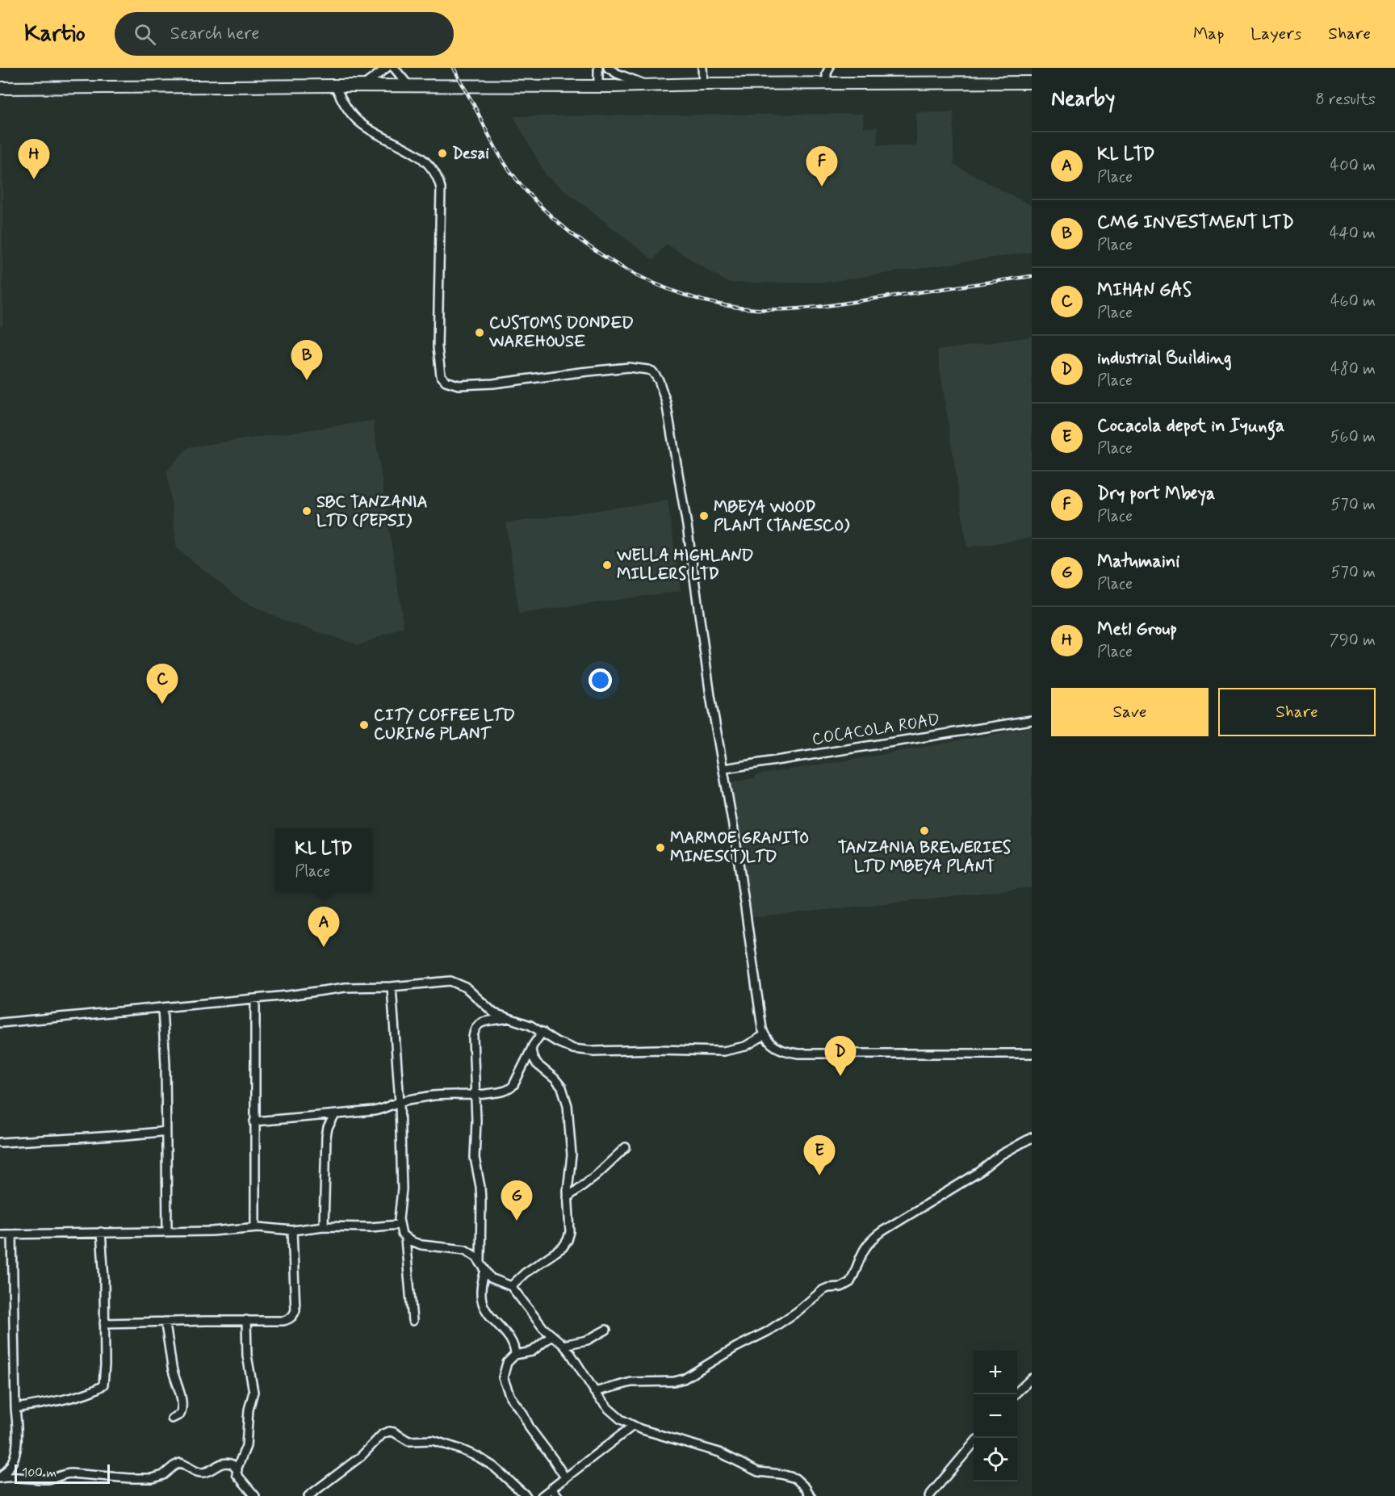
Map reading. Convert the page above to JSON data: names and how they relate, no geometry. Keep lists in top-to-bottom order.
{
  "streets": {
    "street": ["COCACOLA ROAD"]
  },
  "places": [
    "Desai",
    "CUSTOMS DONDED WAREHOUSE",
    "SBC TANZANIA LTD (PEPSI)",
    "MBEYA WOOD PLANT (TANESCO)",
    "WELLA HIGHLAND MILLERS LTD",
    "CITY COFFEE LTD CURING PLANT",
    "TANZANIA BREWERIES LTD MBEYA PLANT",
    "MARMOE GRANITO MINES(T)LTD"
  ],
  "scale_bar": "100 m",
  "page": {
    "header": "Kartio",
    "search": "Search here",
    "nav": ["Map", "Layers", "Share"],
    "heading": ["Nearby", "8 results"],
    "list": [
      {
        "mark": "A",
        "name": "KL LTD",
        "note": "Place",
        "value": "400 m"
      },
      {
        "mark": "B",
        "name": "CMG INVESTMENT LTD",
        "note": "Place",
        "value": "440 m"
      },
      {
        "mark": "C",
        "name": "MIHAN GAS",
        "note": "Place",
        "value": "460 m"
      },
      {
        "mark": "D",
        "name": "industrial Building",
        "note": "Place",
        "value": "480 m"
      },
      {
        "mark": "E",
        "name": "Cocacola depot in Iyunga",
        "note": "Place",
        "value": "560 m"
      },
      {
        "mark": "F",
        "name": "Dry port Mbeya",
        "note": "Place",
        "value": "570 m"
      },
      {
        "mark": "G",
        "name": "Matumaini",
        "note": "Place",
        "value": "570 m"
      },
      {
        "mark": "H",
        "name": "Metl Group",
        "note": "Place",
        "value": "790 m"
      }
    ],
    "pins": [
      "H",
      "F",
      "B",
      "C",
      "A",
      "D",
      "E",
      "G"
    ],
    "buttons": ["Save", "Share"],
    "popup": ["KL LTD", "Place"],
    "map_buttons": ["+", "−"],
    "scale": "100 m"
  }
}
